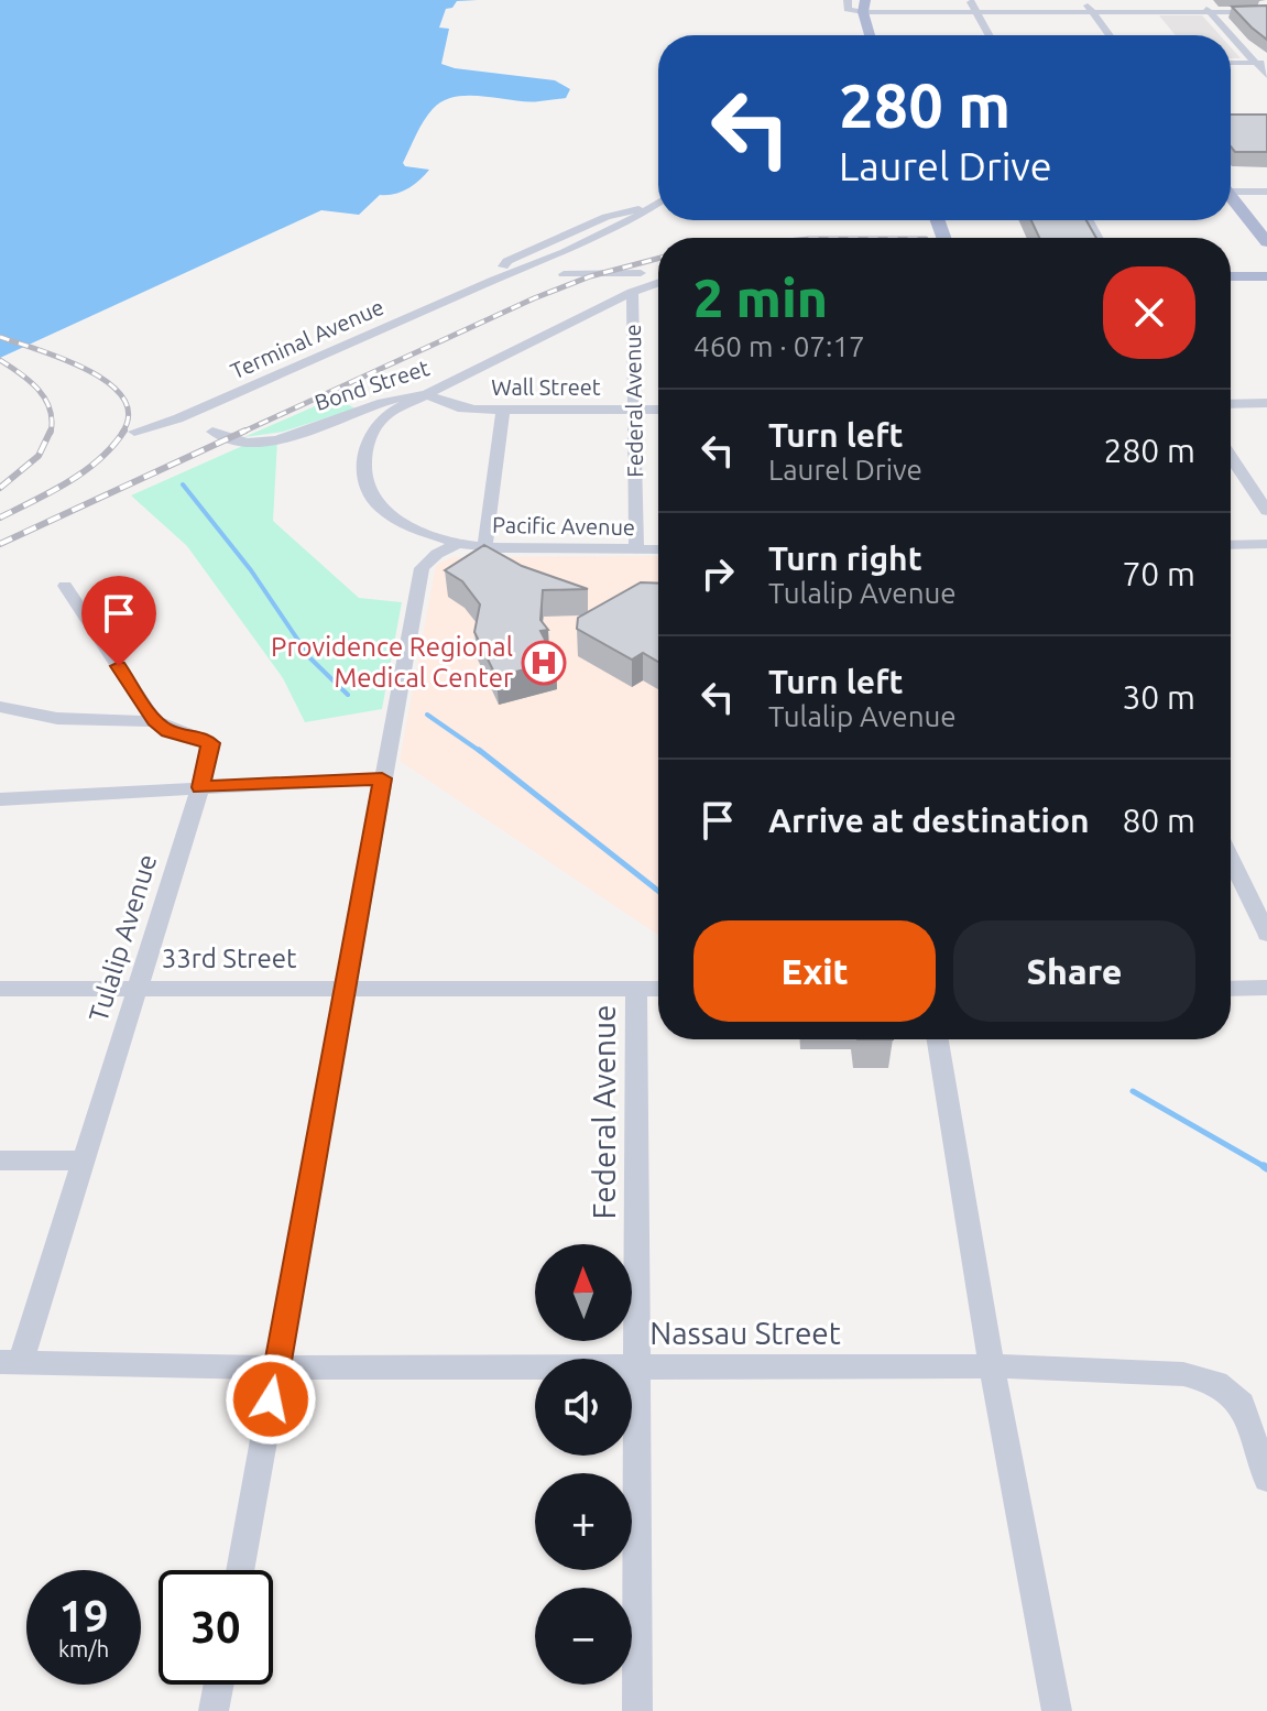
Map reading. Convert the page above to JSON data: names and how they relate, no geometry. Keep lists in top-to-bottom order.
{
  "streets": {
    "street": [
      "Terminal Avenue",
      "Bond Street",
      "Wall Street",
      "Federal Avenue",
      "Pacific Avenue",
      "Tulalip Avenue",
      "33rd Street",
      "Nassau Street"
    ]
  },
  "crossings": [
    ["Bond Street", "Wall Street"],
    ["Bond Street", "Federal Avenue"],
    ["Bond Street", "Pacific Avenue"],
    ["Wall Street", "Federal Avenue"],
    ["Wall Street", "Pacific Avenue"],
    ["Federal Avenue", "Pacific Avenue"],
    ["Federal Avenue", "33rd Street"],
    ["Federal Avenue", "Nassau Street"],
    ["Tulalip Avenue", "33rd Street"],
    ["Tulalip Avenue", "Nassau Street"]
  ],
  "places": {
    "hospital": ["Providence Regional Medical Center"]
  },
  "north": "top",
  "page": {
    "turn": ["280 m", "Laurel Drive"],
    "heading": ["2 min", "460 m · 07:17"],
    "list": [
      {
        "name": "Turn left",
        "note": "Laurel Drive",
        "value": "280 m"
      },
      {
        "name": "Turn right",
        "note": "Tulalip Avenue",
        "value": "70 m"
      },
      {
        "name": "Turn left",
        "note": "Tulalip Avenue",
        "value": "30 m"
      },
      {
        "name": "Arrive at destination",
        "value": "80 m"
      }
    ],
    "buttons": ["Exit", "Share"],
    "map_buttons": ["+", "−"],
    "speed": "19 km/h",
    "limit": "30"
  }
}
